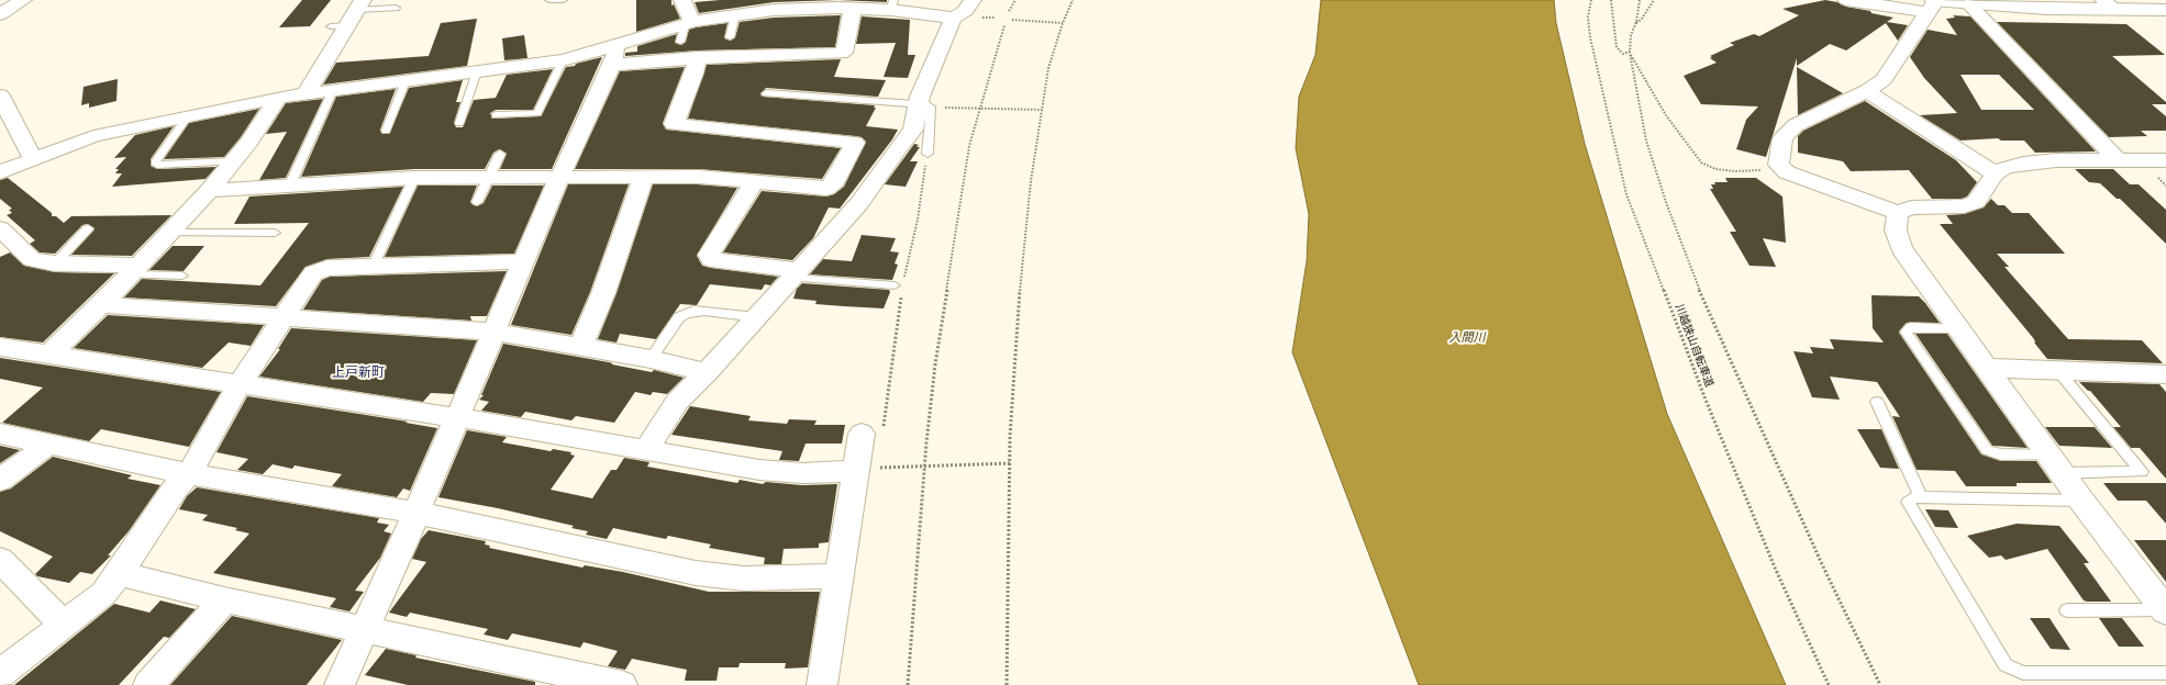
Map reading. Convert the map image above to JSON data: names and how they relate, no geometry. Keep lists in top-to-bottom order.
{
  "streets": {
    "path": ["川越狭山自転車道"]
  },
  "districts": ["上戸新町"],
  "water": ["入間川"]
}
